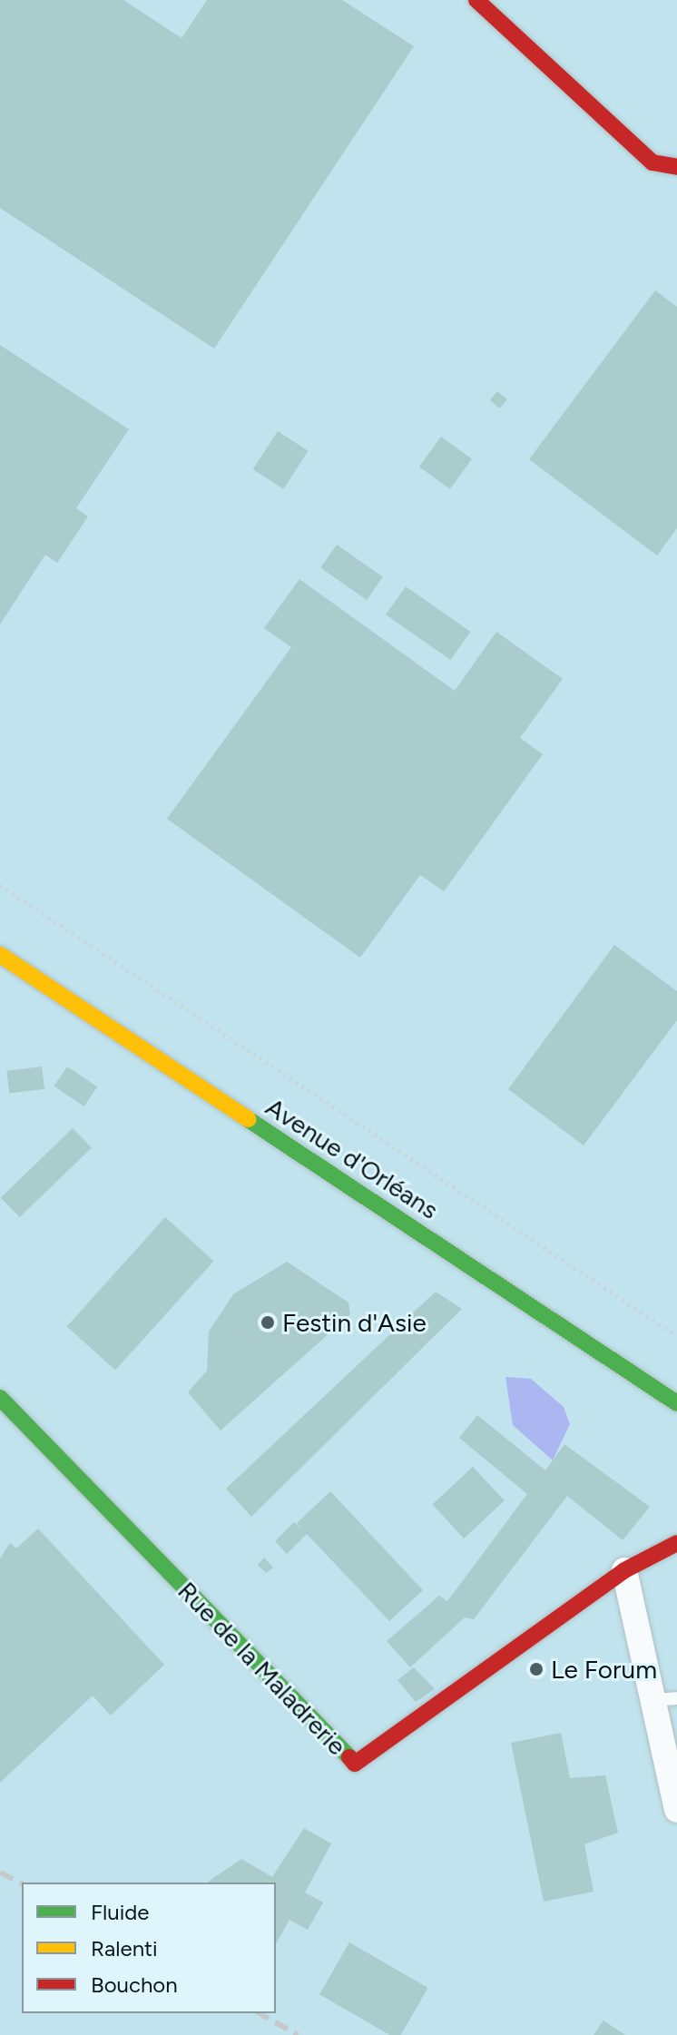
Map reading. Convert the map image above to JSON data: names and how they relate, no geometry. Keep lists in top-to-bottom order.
{
  "streets": {
    "street": ["Avenue d'Orléans", "Rue de la Maladrerie"]
  },
  "places": ["Festin d'Asie", "Le Forum"],
  "legend": ["Fluide", "Ralenti", "Bouchon"]
}
